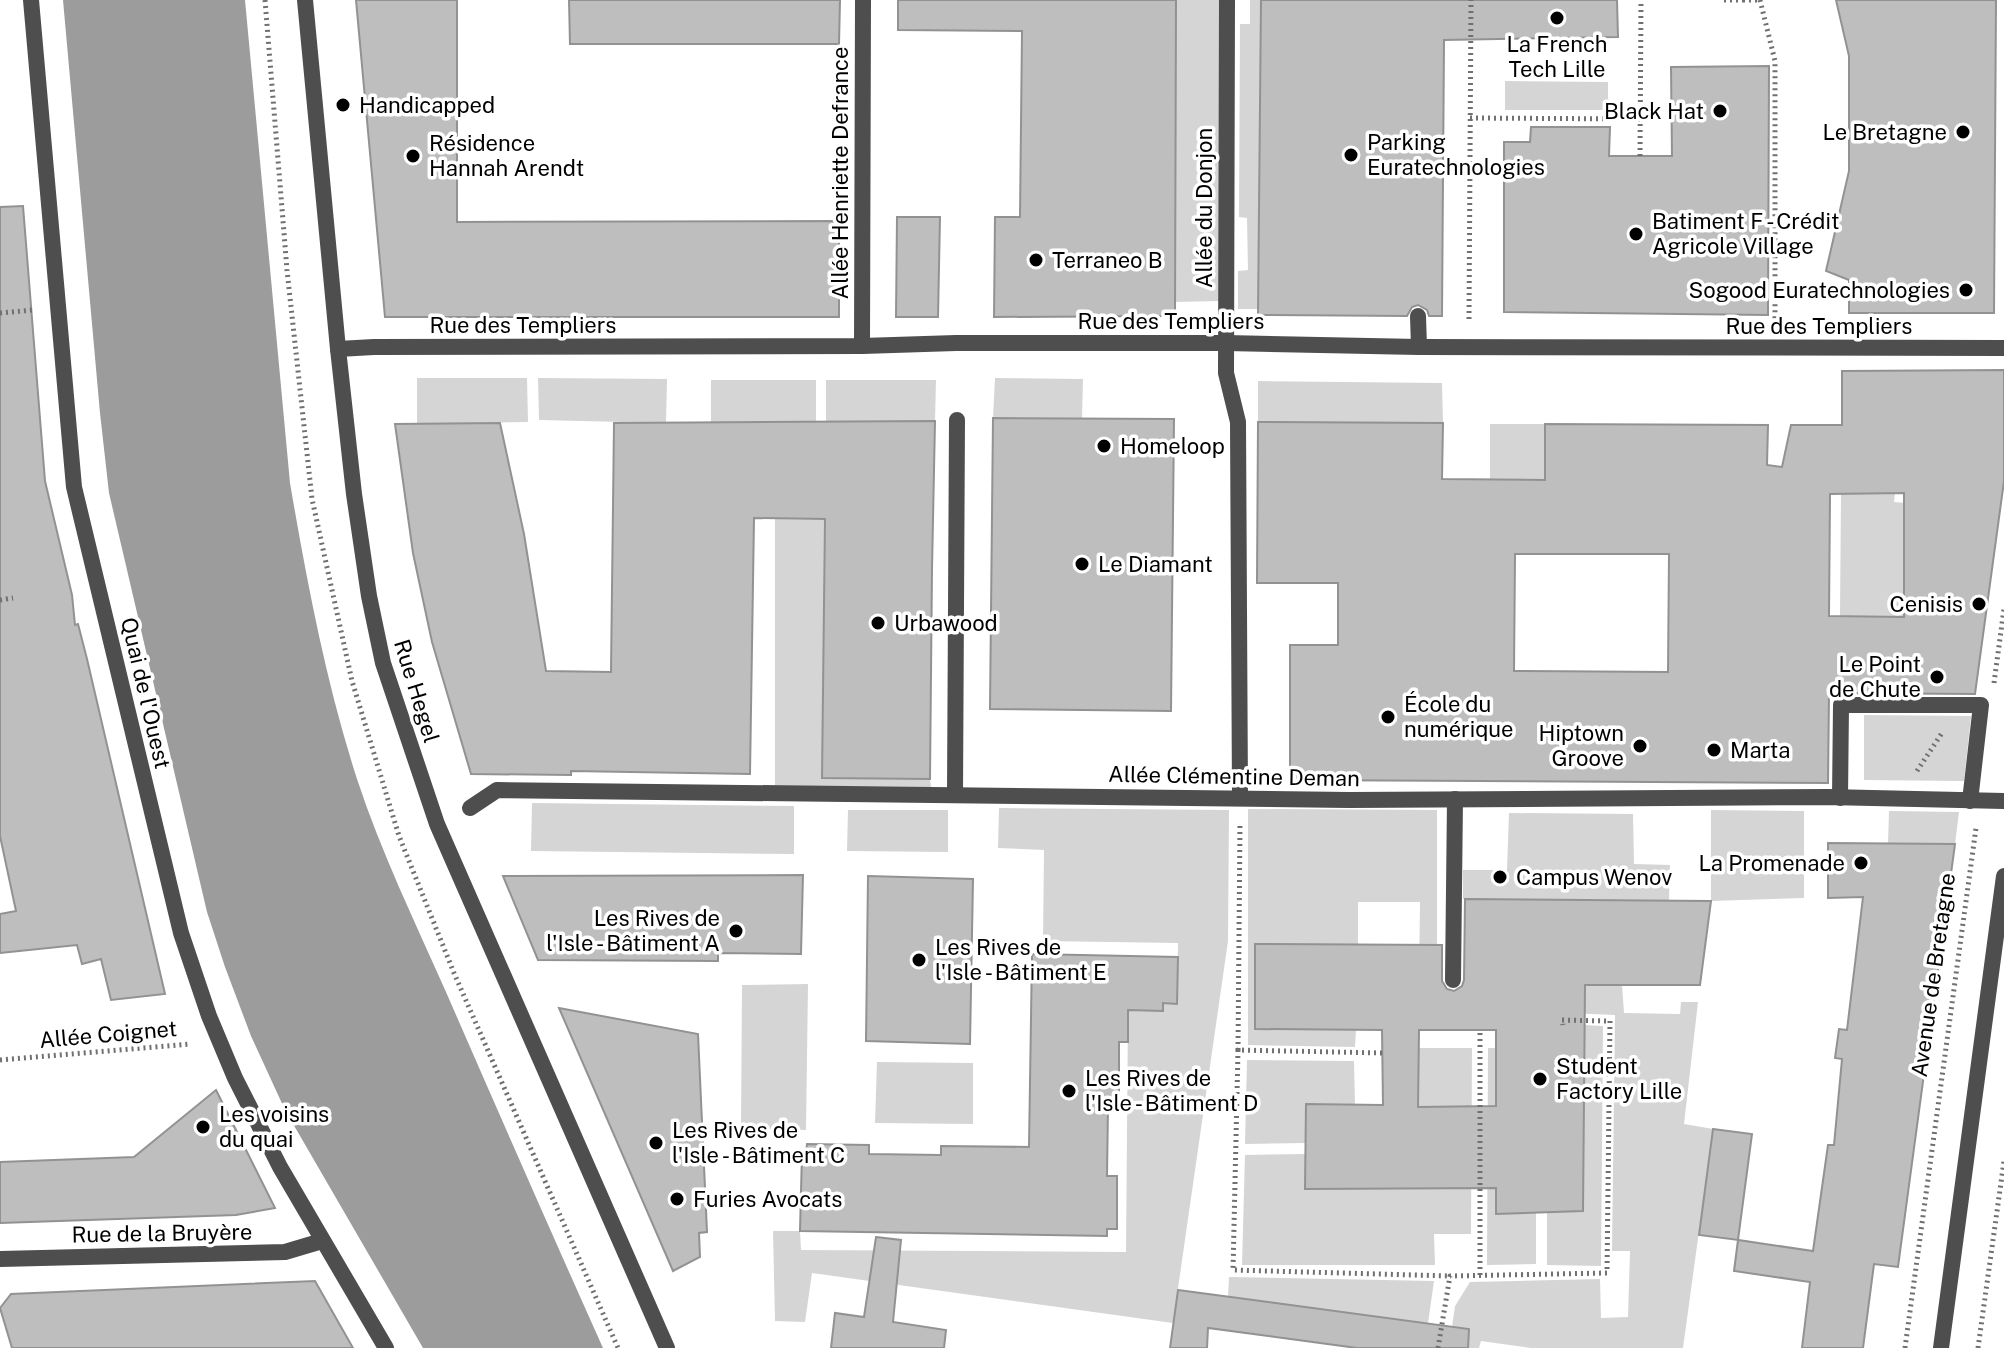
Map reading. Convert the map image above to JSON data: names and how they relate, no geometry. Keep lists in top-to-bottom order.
{
  "streets": {
    "street": [
      "Allée Henriette Defrance",
      "Allée du Donjon",
      "Rue des Templiers",
      "Rue Hegel",
      "Quai de l'Ouest",
      "Allée Clémentine Deman",
      "Rue de la Bruyère"
    ],
    "path": ["Avenue de Bretagne", "Allée Coignet"]
  },
  "crossings": [
    ["Allée Henriette Defrance", "Rue des Templiers"],
    ["Allée du Donjon", "Rue des Templiers"],
    ["Allée du Donjon", "Allée Clémentine Deman"],
    ["Rue des Templiers", "Rue Hegel"],
    ["Quai de l'Ouest", "Allée Coignet"],
    ["Quai de l'Ouest", "Rue de la Bruyère"],
    ["Allée Clémentine Deman", "Avenue de Bretagne"]
  ],
  "places": [
    "La French Tech Lille",
    "Handicapped",
    "Black Hat",
    "Le Bretagne",
    "Parking Euratechnologies",
    "Résidence Hannah Arendt",
    "Batiment F - Crédit Agricole Village",
    "Terraneo B",
    "Sogood Euratechnologies",
    "Homeloop",
    "Le Diamant",
    "Cenisis",
    "Urbawood",
    "Le Point de Chute",
    "École du numérique",
    "Hiptown Groove",
    "Marta",
    "La Promenade",
    "Campus Wenov",
    "Les Rives de l'Isle - Bâtiment A",
    "Les Rives de l'Isle - Bâtiment E",
    "Student Factory Lille",
    "Les Rives de l'Isle - Bâtiment D",
    "Les voisins du quai",
    "Les Rives de l'Isle - Bâtiment C",
    "Furies Avocats"
  ]
}
